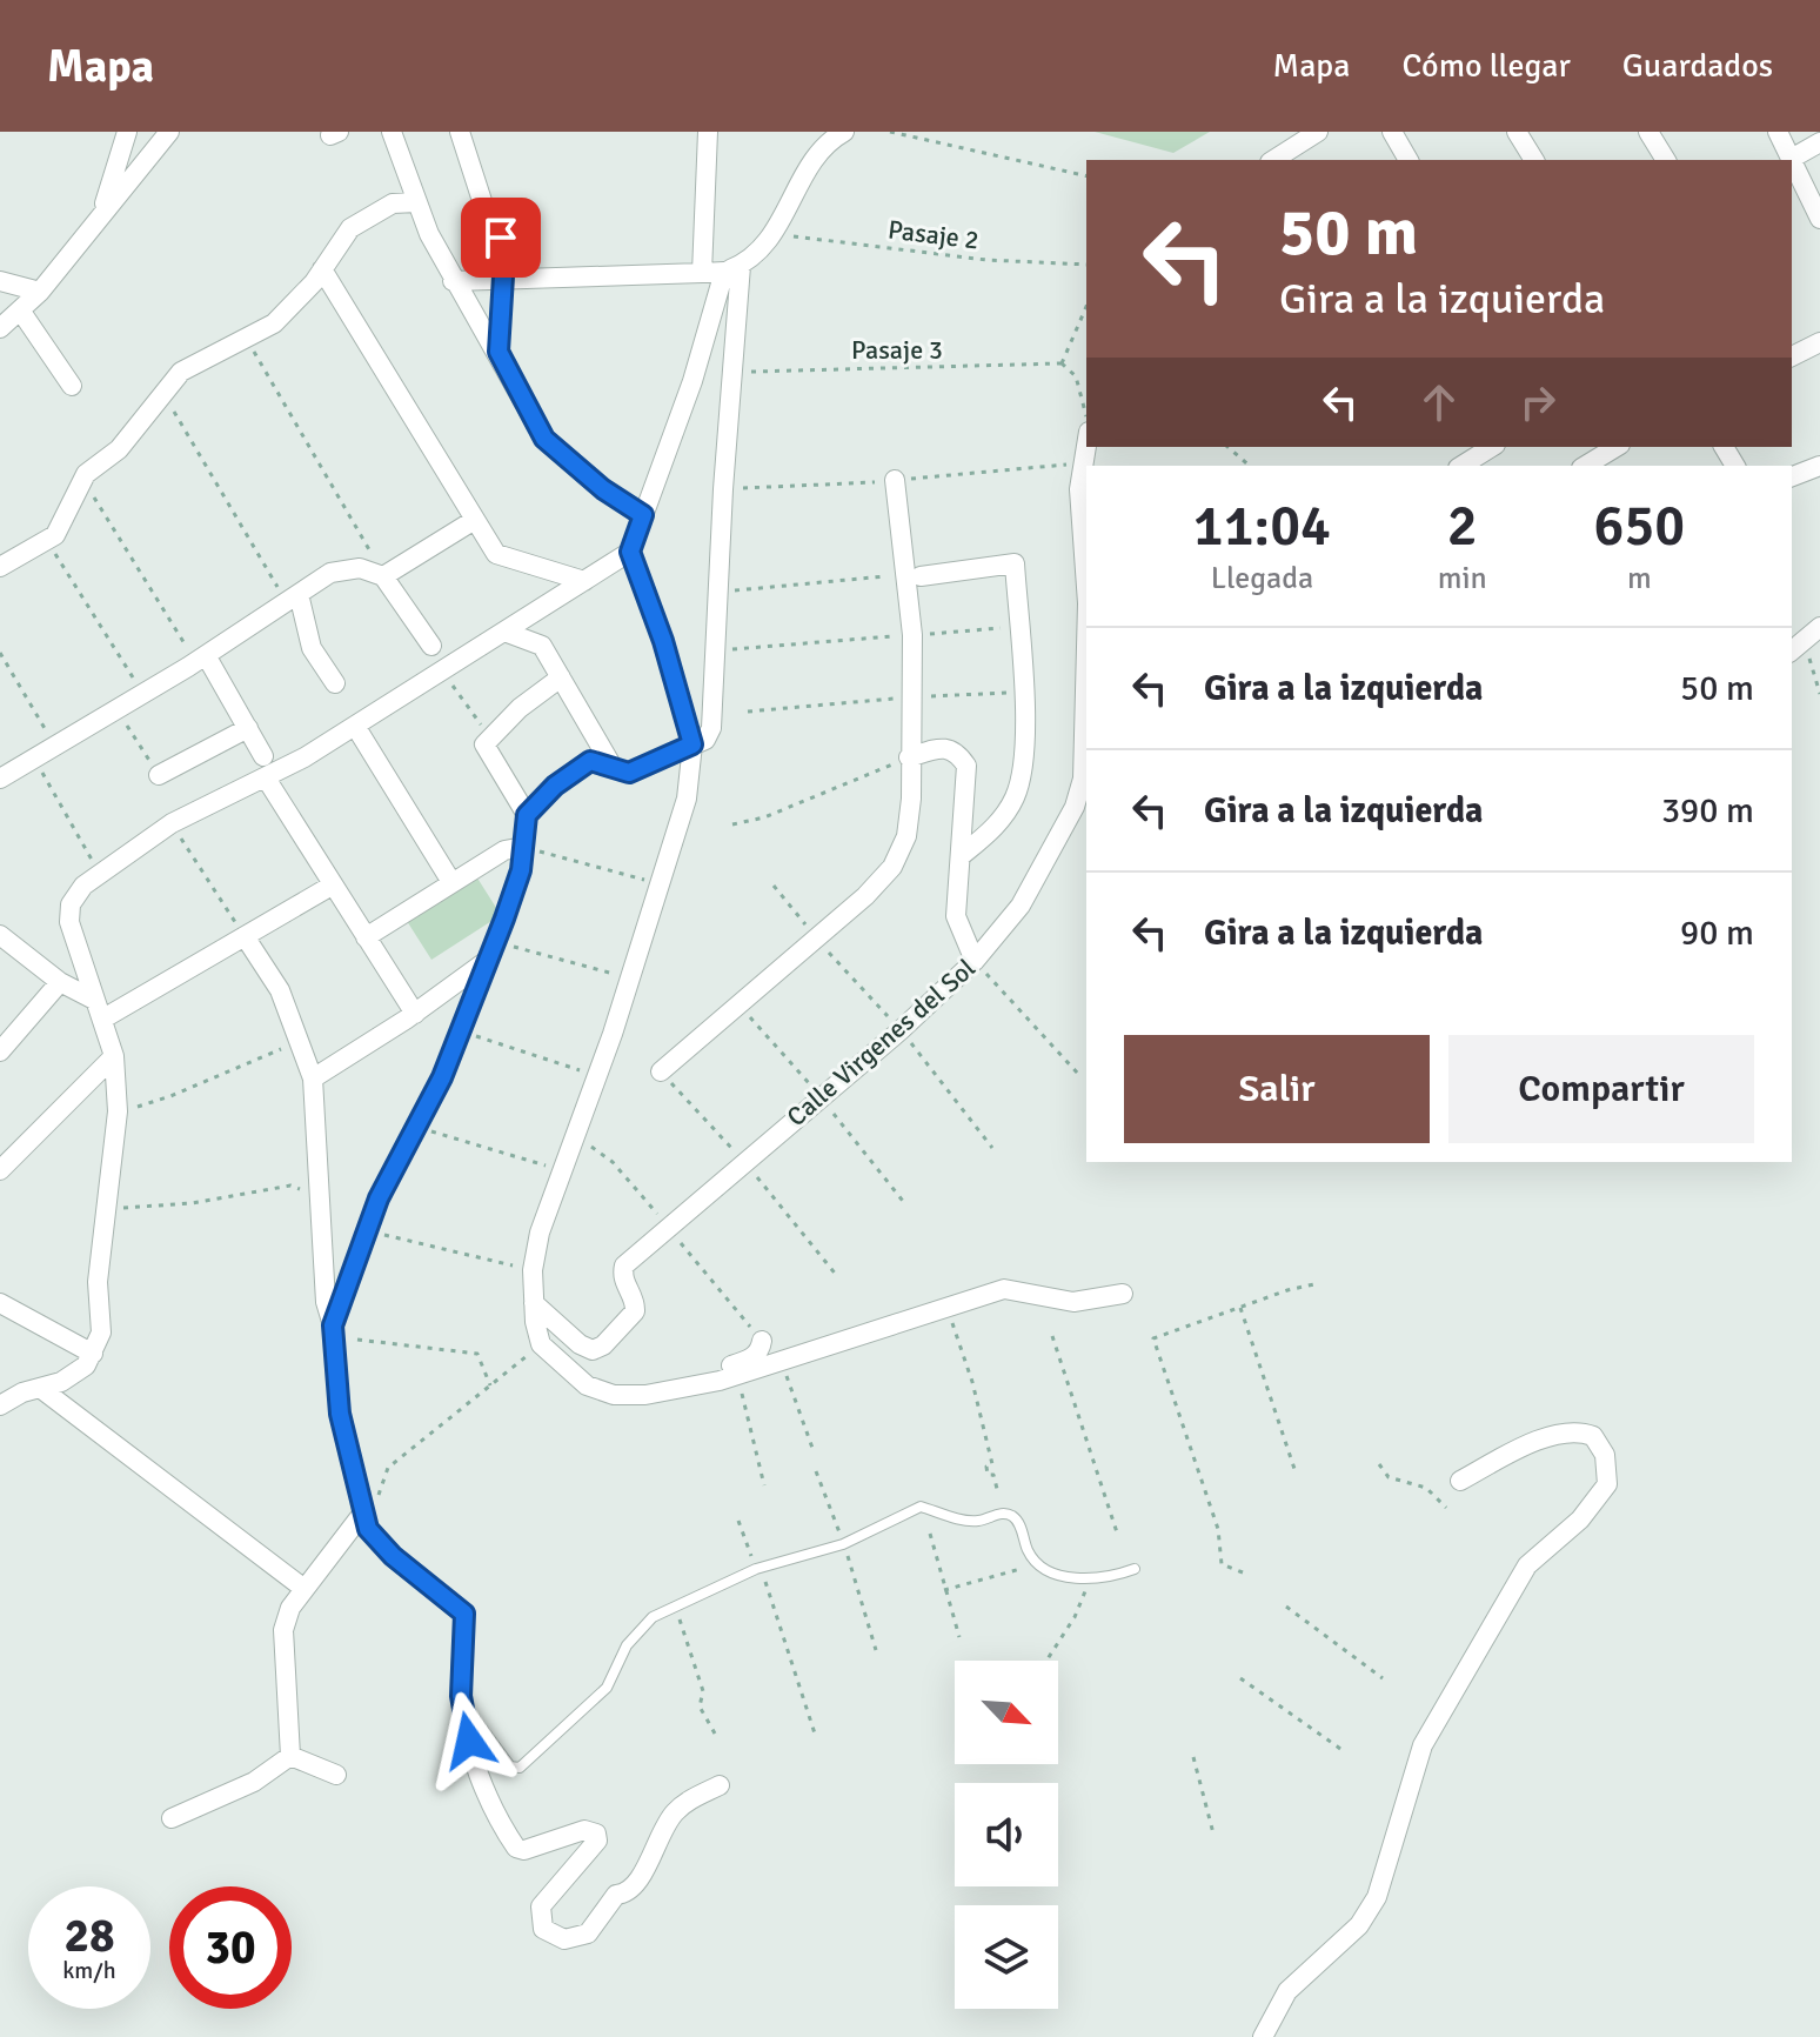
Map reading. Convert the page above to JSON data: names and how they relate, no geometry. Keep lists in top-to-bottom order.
{
  "streets": {
    "street": ["Calle Virgenes del Sol"],
    "path": ["Pasaje 2", "Pasaje 3"]
  },
  "north": "bottom right",
  "page": {
    "header": "Mapa",
    "nav": ["Mapa", "Cómo llegar", "Guardados"],
    "turn": ["50 m", "Gira a la izquierda"],
    "eta": [
      "11:04",
      "Llegada",
      "2",
      "min",
      "650",
      "m"
    ],
    "list": [
      {
        "name": "Gira a la izquierda",
        "value": "50 m"
      },
      {
        "name": "Gira a la izquierda",
        "value": "390 m"
      },
      {
        "name": "Gira a la izquierda",
        "value": "90 m"
      }
    ],
    "buttons": ["Salir", "Compartir"],
    "speed": "28 km/h",
    "limit": "30"
  }
}
